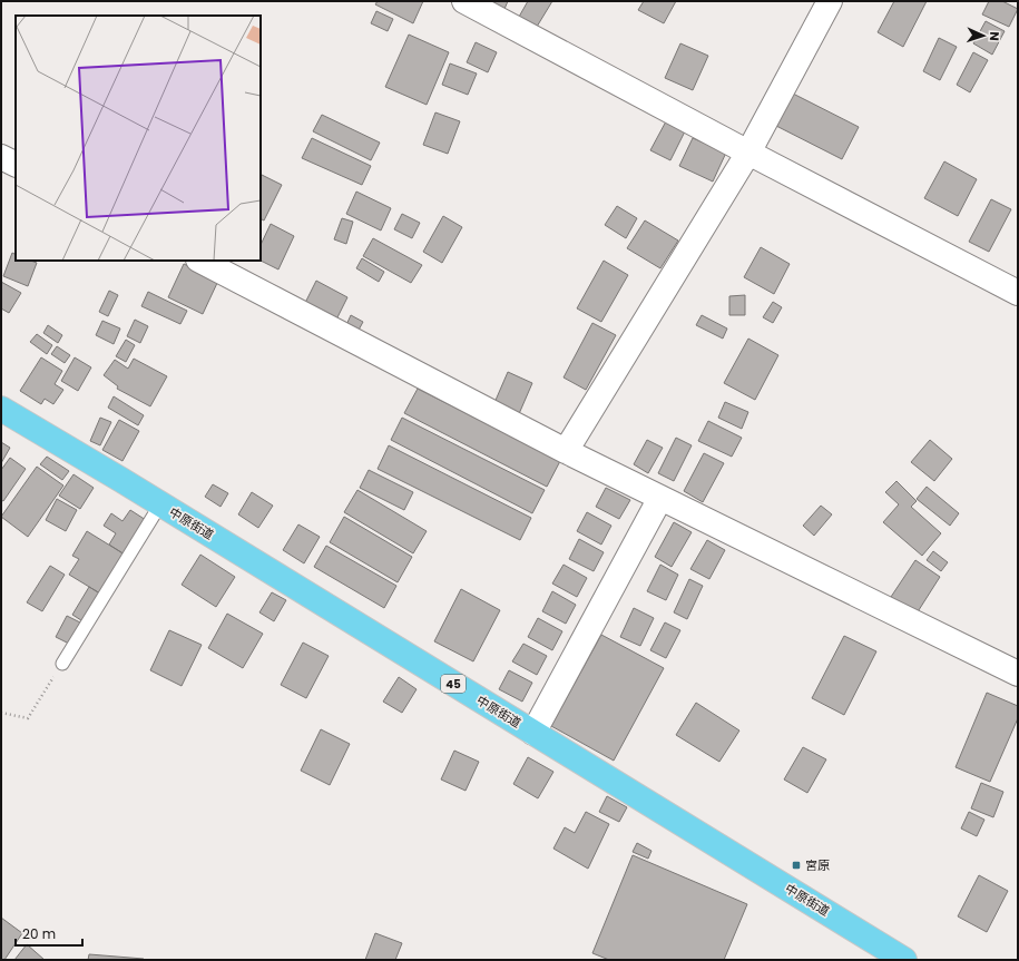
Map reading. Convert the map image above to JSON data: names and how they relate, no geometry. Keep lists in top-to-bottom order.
{
  "streets": {
    "main road": ["中原街道", "45"]
  },
  "places": {
    "transit": ["宮原"]
  },
  "scale_bar": "20 m",
  "north": "right"
}
